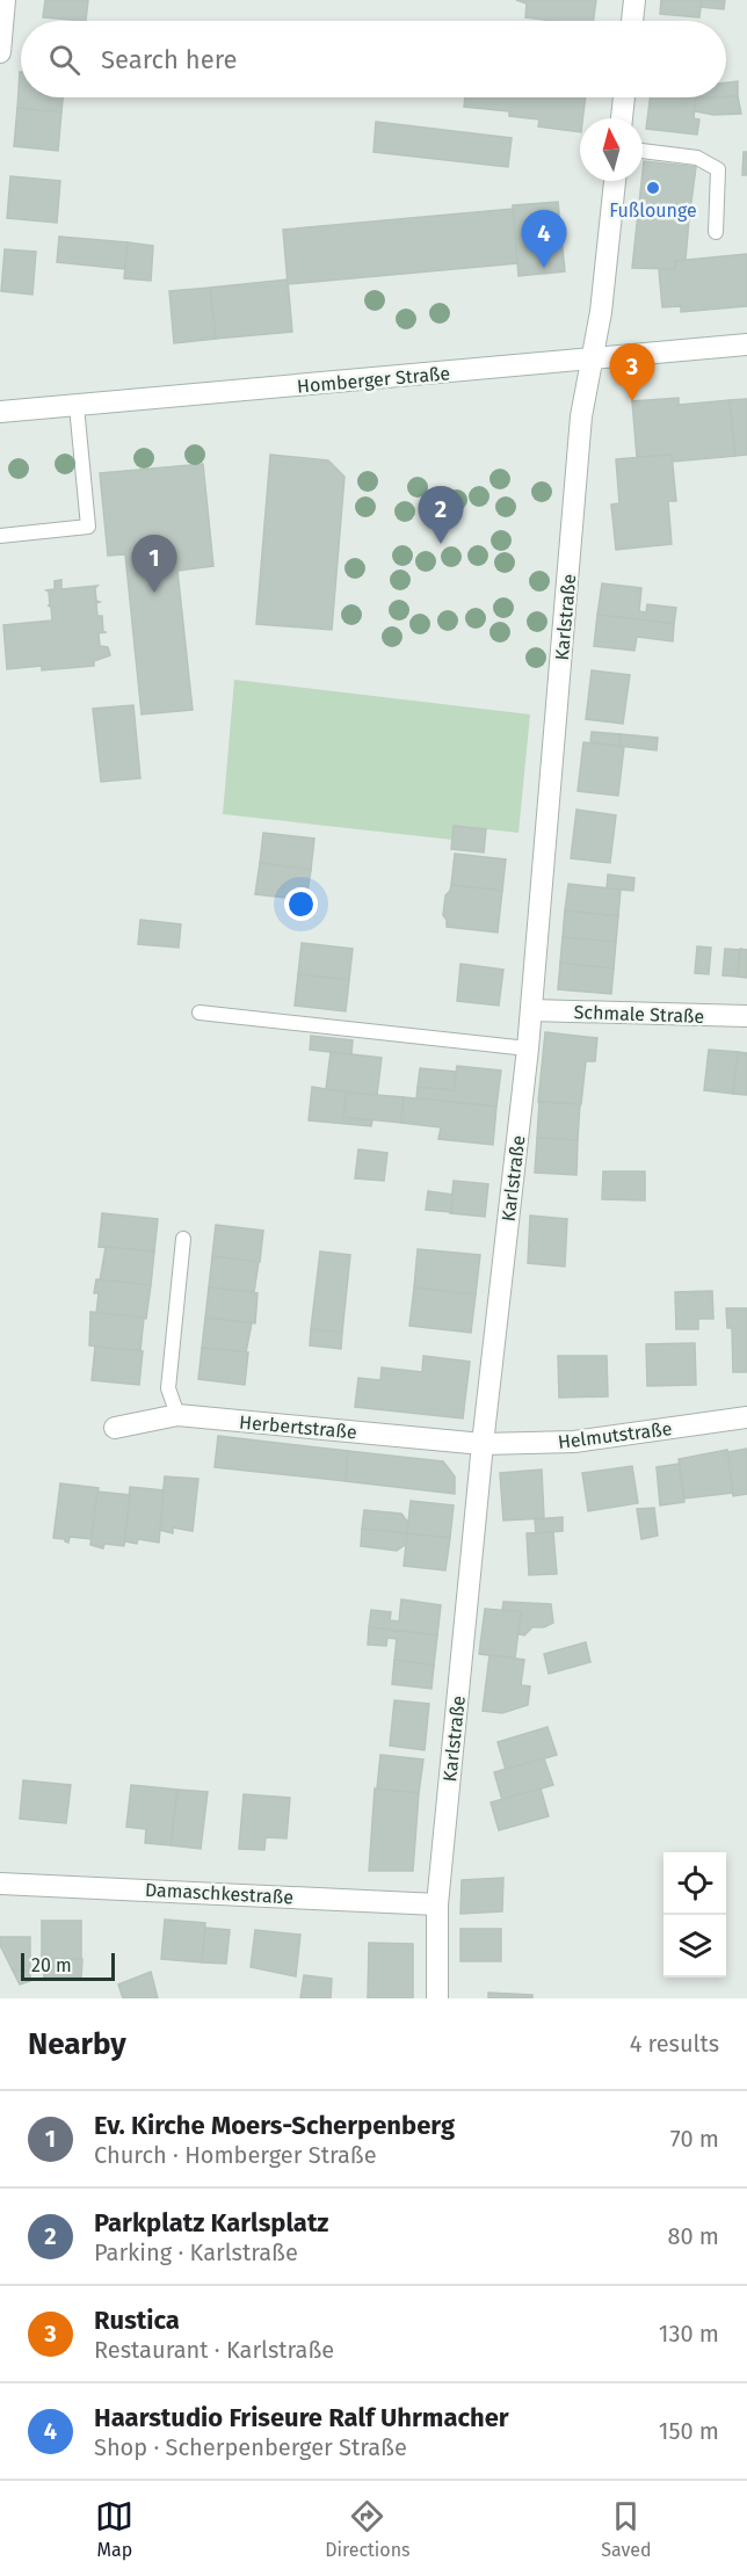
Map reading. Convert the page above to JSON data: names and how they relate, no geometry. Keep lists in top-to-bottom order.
{
  "streets": {
    "street": [
      "Homberger Straße",
      "Karlstraße",
      "Schmale Straße",
      "Herbertstraße",
      "Helmutstraße",
      "Damaschkestraße"
    ]
  },
  "crossings": [
    ["Homberger Straße", "Karlstraße"],
    ["Karlstraße", "Schmale Straße"],
    ["Karlstraße", "Herbertstraße"],
    ["Karlstraße", "Helmutstraße"],
    ["Karlstraße", "Damaschkestraße"],
    ["Herbertstraße", "Helmutstraße"]
  ],
  "places": ["Fußlounge"],
  "scale_bar": "20 m",
  "north": "top",
  "page": {
    "search": "Search here",
    "pins": [
      "4",
      "3",
      "2",
      "1"
    ],
    "scale": "20 m",
    "heading": ["Nearby", "4 results"],
    "list": [
      {
        "mark": "1",
        "name": "Ev. Kirche Moers-Scherpenberg",
        "note": "Church · Homberger Straße",
        "value": "70 m"
      },
      {
        "mark": "2",
        "name": "Parkplatz Karlsplatz",
        "note": "Parking · Karlstraße",
        "value": "80 m"
      },
      {
        "mark": "3",
        "name": "Rustica",
        "note": "Restaurant · Karlstraße",
        "value": "130 m"
      },
      {
        "mark": "4",
        "name": "Haarstudio Friseure Ralf Uhrmacher",
        "note": "Shop · Scherpenberger Straße",
        "value": "150 m"
      }
    ],
    "nav": ["Map", "Directions", "Saved"]
  }
}
